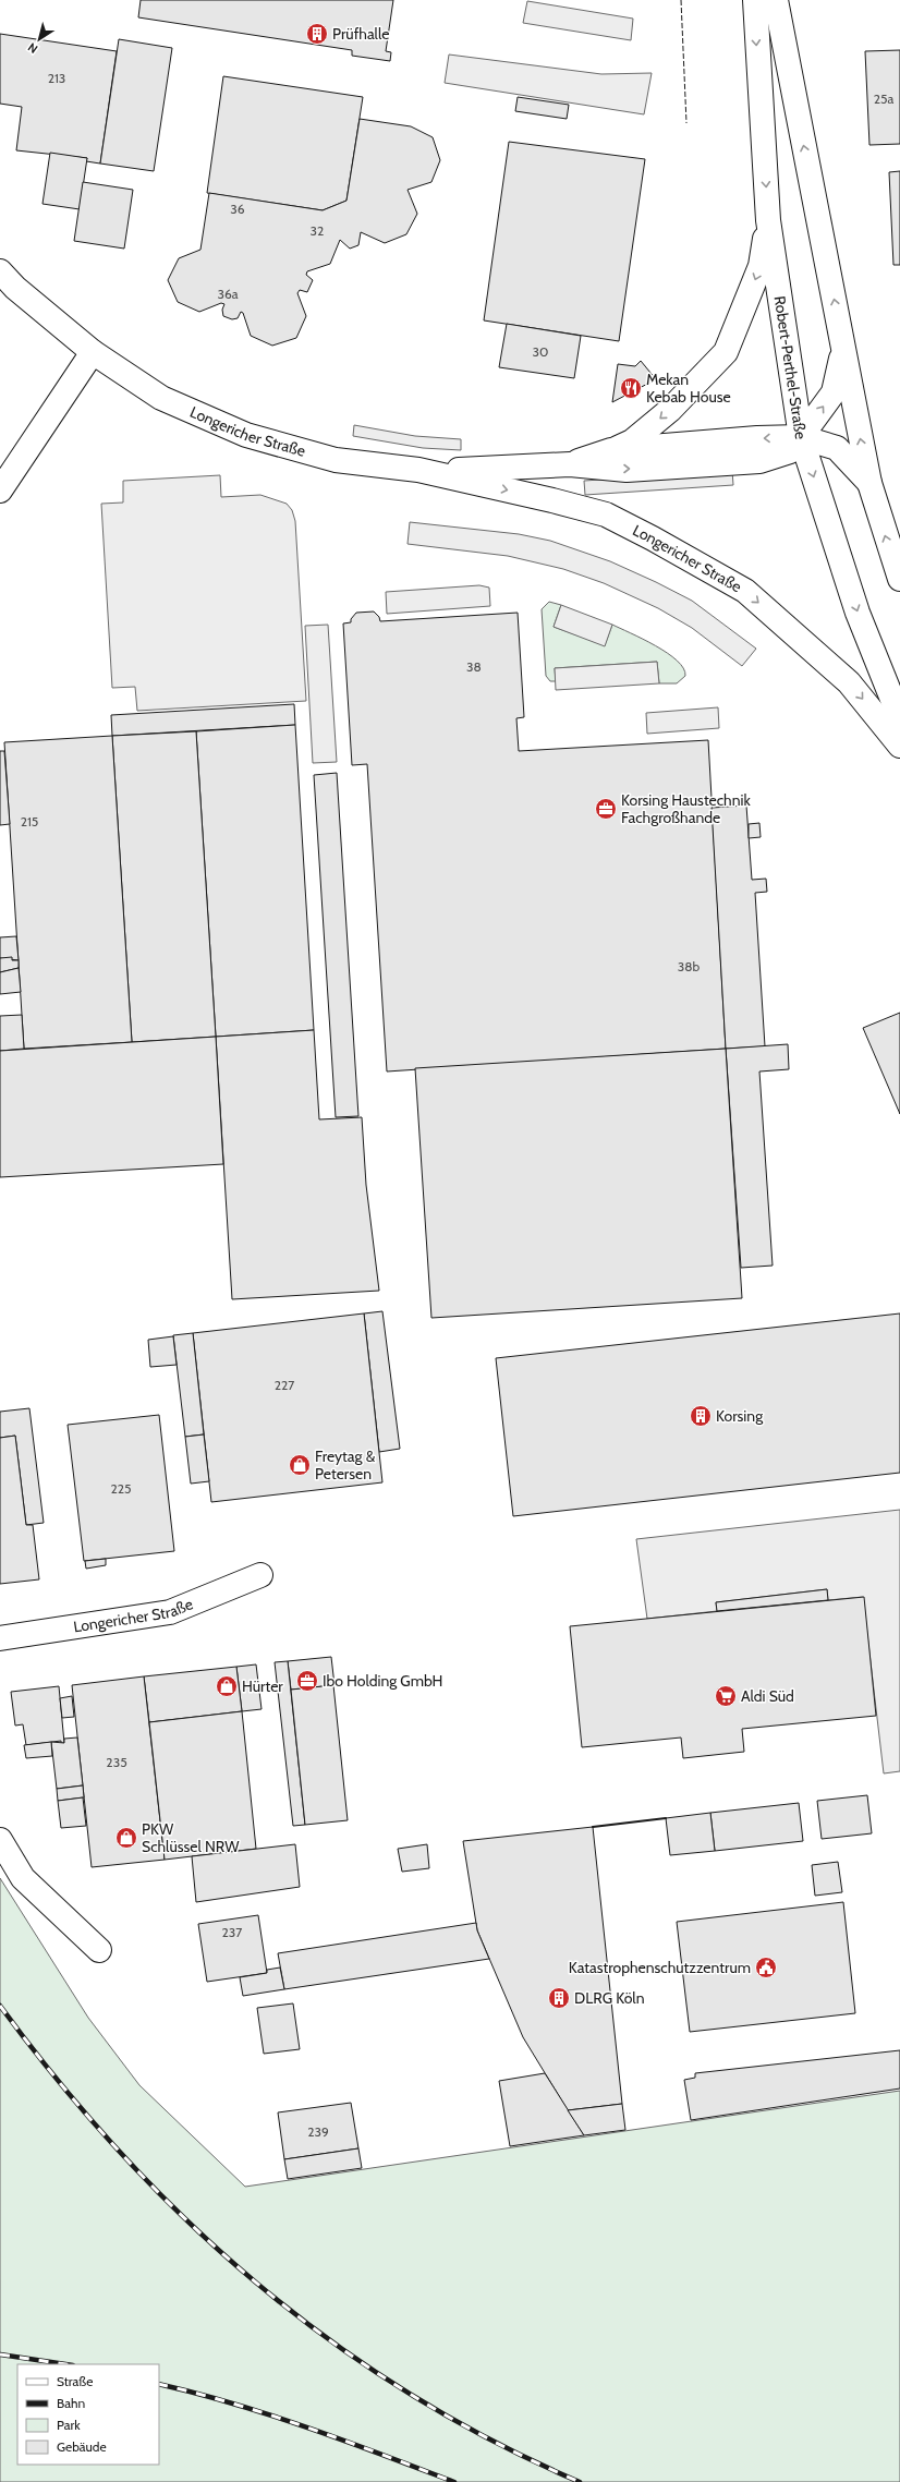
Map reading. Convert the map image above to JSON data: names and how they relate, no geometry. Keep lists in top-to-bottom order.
{
  "streets": {
    "street": ["Robert-Perthel-Straße", "Longericher Straße"]
  },
  "crossings": [
    ["Robert-Perthel-Straße", "Longericher Straße"]
  ],
  "places": {
    "building": ["Prüfhalle", "Korsing", "DLRG Köln"],
    "restaurant": ["Mekan Kebab House"],
    "office": ["Korsing Haustechnik Fachgroßhande", "Ibo Holding GmbH"],
    "shop": ["Freytag & Petersen", "Hürter", "PKW Schlüssel NRW"],
    "supermarket": ["Aldi Süd"],
    "public building": ["Katastrophenschutzzentrum"]
  },
  "house_numbers": [
    "213",
    "25a",
    "36",
    "32",
    "36a",
    "30",
    "38",
    "215",
    "38b",
    "227",
    "225",
    "235",
    "237",
    "239"
  ],
  "legend": [
    "Straße",
    "Bahn",
    "Park",
    "Gebäude"
  ],
  "north": "bottom left"
}
